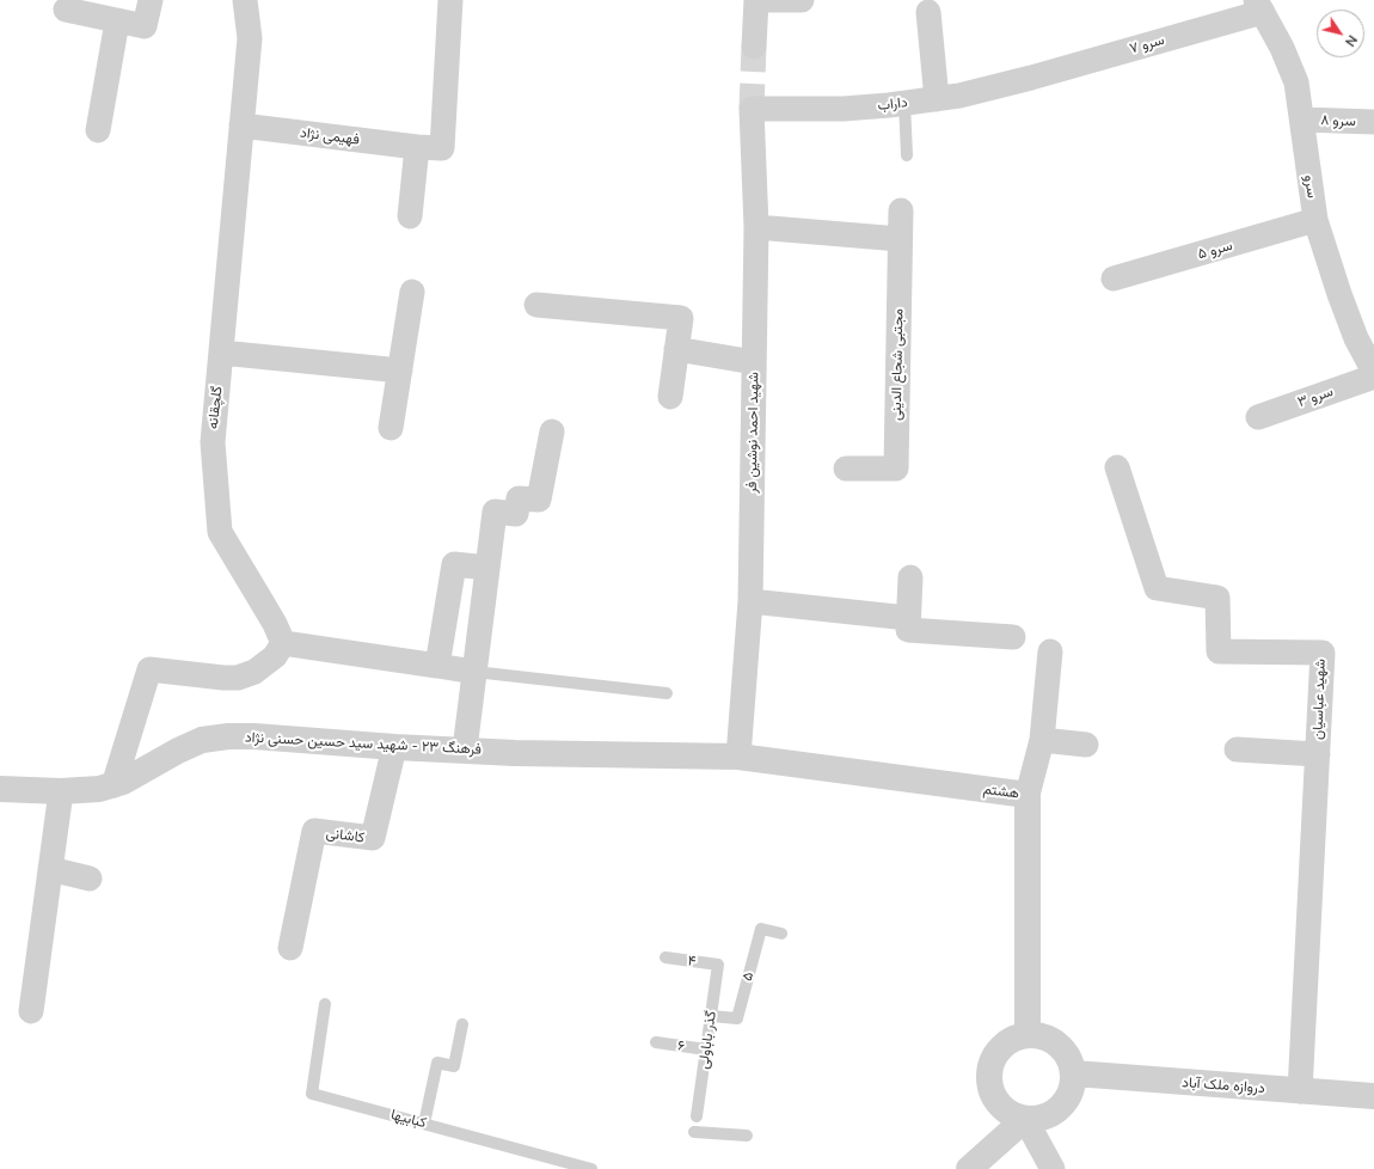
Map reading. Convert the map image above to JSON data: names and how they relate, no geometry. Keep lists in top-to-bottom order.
{
  "streets": {
    "street": [
      "سرو ۷",
      "داراب",
      "سرو ۸",
      "فهیمی نژاد",
      "سرو",
      "سرو ۵",
      "مجتبی شجاع الدینی",
      "سرو ۳",
      "گلچقانه",
      "شهید احمد نوشین فر",
      "شهید عباسیان",
      "فرهنگ ۲۳ - شهید سید حسین حسنی نژاد",
      "هشتم",
      "کاشانی",
      "دروازه ملک آباد"
    ],
    "lane": [
      "۴",
      "۵",
      "گذر باباولی",
      "۶",
      "کبابیها"
    ]
  },
  "crossings": [
    ["سرو ۷", "داراب"],
    ["سرو ۷", "سرو"],
    ["داراب", "شهید احمد نوشین فر"],
    ["سرو ۸", "سرو"],
    ["فهیمی نژاد", "گلچقانه"],
    ["سرو", "سرو ۵"],
    ["شهید احمد نوشین فر", "فرهنگ ۲۳ - شهید سید حسین حسنی نژاد"],
    ["شهید احمد نوشین فر", "هشتم"],
    ["شهید عباسیان", "دروازه ملک آباد"],
    ["فرهنگ ۲۳ - شهید سید حسین حسنی نژاد", "هشتم"],
    ["فرهنگ ۲۳ - شهید سید حسین حسنی نژاد", "کاشانی"],
    ["هشتم", "دروازه ملک آباد"],
    ["۴", "گذر باباولی"],
    ["۵", "گذر باباولی"],
    ["گذر باباولی", "۶"]
  ],
  "north": "bottom right"
}
